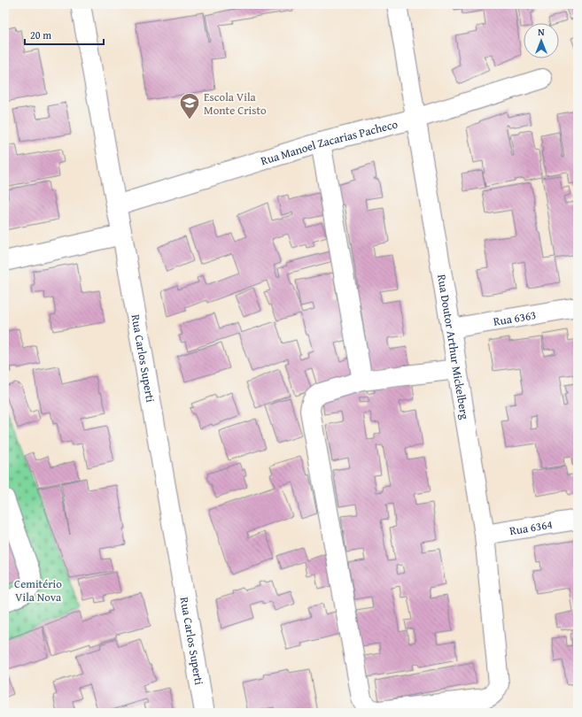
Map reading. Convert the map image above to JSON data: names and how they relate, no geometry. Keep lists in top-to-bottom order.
{
  "streets": {
    "street": [
      "Rua Manoel Zacarias Pacheco",
      "Rua 6363",
      "Rua Doutor Arthur Mickelberg",
      "Rua Carlos Superti",
      "Rua 6364"
    ]
  },
  "crossings": [
    ["Rua Manoel Zacarias Pacheco", "Rua Doutor Arthur Mickelberg"],
    ["Rua Manoel Zacarias Pacheco", "Rua Carlos Superti"],
    ["Rua 6363", "Rua Doutor Arthur Mickelberg"],
    ["Rua Doutor Arthur Mickelberg", "Rua 6364"]
  ],
  "parks": ["Cemitério Vila Nova"],
  "places": {
    "school or university": ["Escola Vila Monte Cristo"]
  },
  "scale_bar": "20 m",
  "north": "top"
}
